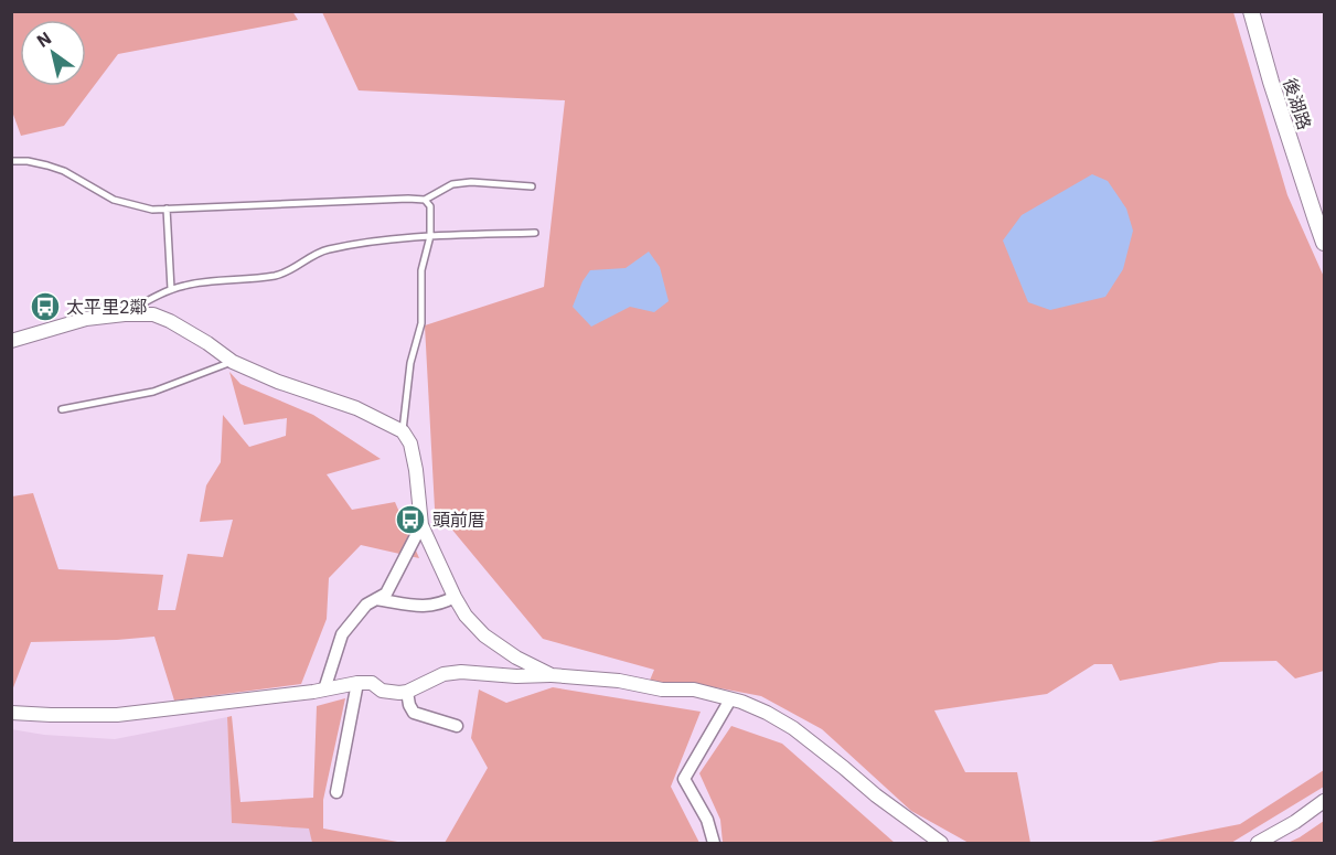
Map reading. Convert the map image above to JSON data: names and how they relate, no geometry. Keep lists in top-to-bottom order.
{
  "streets": {
    "main road": ["後湖路"]
  },
  "places": {
    "bus stop": ["太平里2鄰", "頭前厝"]
  },
  "north": "top left"
}
